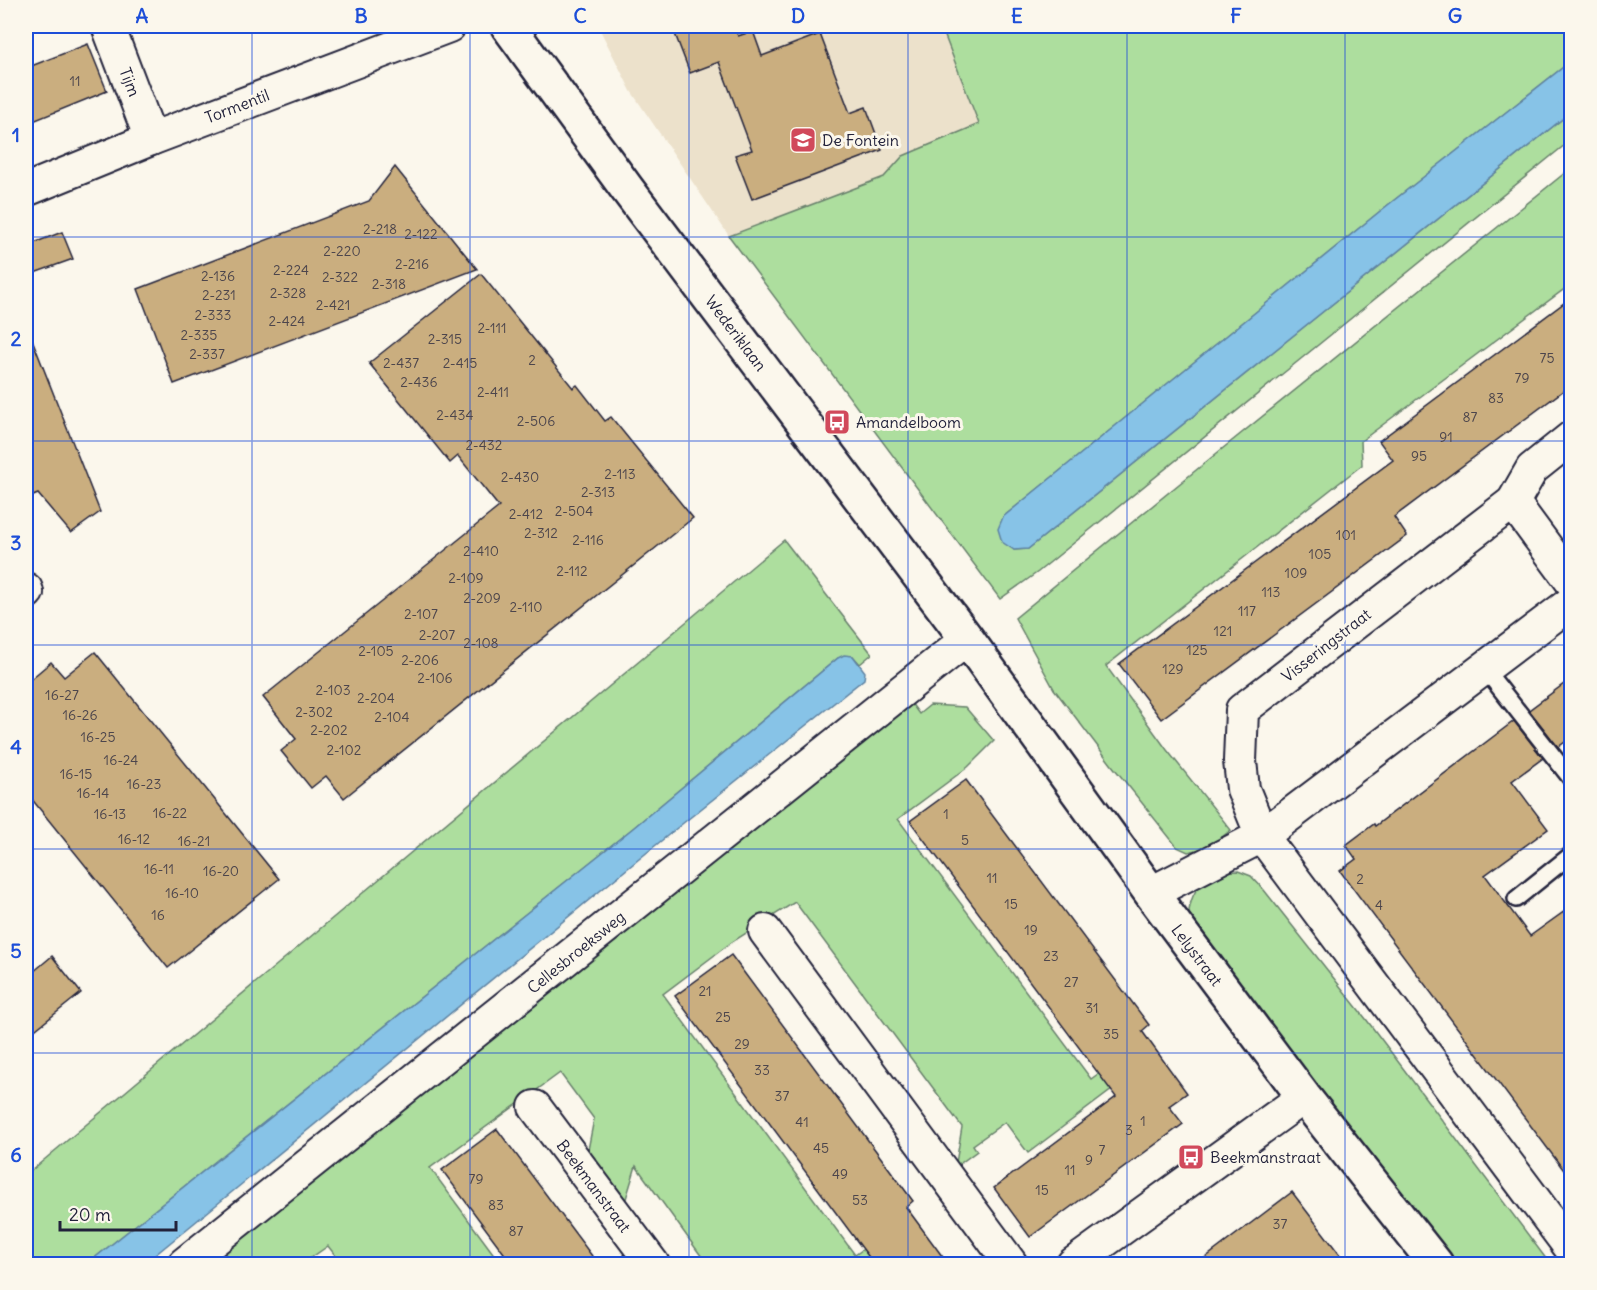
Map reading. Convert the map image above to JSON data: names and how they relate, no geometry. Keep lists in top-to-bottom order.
{
  "streets": {
    "street": [
      "Tijm",
      "Tormentil",
      "Wederiklaan",
      "Visseringstraat",
      "Cellesbroeksweg",
      "Lelystraat",
      "Beekmanstraat"
    ]
  },
  "crossings": [
    ["Tijm", "Tormentil"],
    ["Wederiklaan", "Cellesbroeksweg"],
    ["Wederiklaan", "Lelystraat"],
    ["Cellesbroeksweg", "Lelystraat"]
  ],
  "places": {
    "school or university": ["De Fontein"],
    "bus stop": ["Amandelboom", "Beekmanstraat"]
  },
  "house_numbers": [
    "11",
    "2-218",
    "2-122",
    "2-220",
    "2-216",
    "2-224",
    "2-136",
    "2-322",
    "2-318",
    "2-328",
    "2-231",
    "2-421",
    "2-333",
    "2-424",
    "2-111",
    "2-335",
    "2-315",
    "2-337",
    "75",
    "2",
    "2-437",
    "2-415",
    "79",
    "2-436",
    "2-411",
    "83",
    "2-434",
    "87",
    "2-506",
    "91",
    "2-432",
    "95",
    "2-113",
    "2-430",
    "2-313",
    "2-504",
    "2-412",
    "2-312",
    "101",
    "2-116",
    "2-410",
    "105",
    "2-112",
    "109",
    "2-109",
    "113",
    "2-209",
    "2-110",
    "117",
    "2-107",
    "121",
    "2-207",
    "2-108",
    "125",
    "2-105",
    "2-206",
    "129",
    "2-106",
    "2-103",
    "16-27",
    "2-204",
    "2-302",
    "16-26",
    "2-104",
    "2-202",
    "16-25",
    "2-102",
    "16-24",
    "16-15",
    "16-23",
    "16-14",
    "16-22",
    "16-13",
    "1",
    "16-12",
    "5",
    "16-21",
    "16-11",
    "16-20",
    "11",
    "2",
    "16-10",
    "15",
    "4",
    "16",
    "19",
    "23",
    "27",
    "21",
    "31",
    "25",
    "35",
    "29",
    "33",
    "37",
    "1",
    "41",
    "3",
    "45",
    "7",
    "9",
    "11",
    "49",
    "79",
    "15",
    "53",
    "83",
    "37",
    "87"
  ],
  "scale_bar": "20 m",
  "grid": {
    "columns": [
      "A",
      "B",
      "C",
      "D",
      "E",
      "F",
      "G"
    ],
    "rows": [
      "1",
      "2",
      "3",
      "4",
      "5",
      "6"
    ]
  }
}
